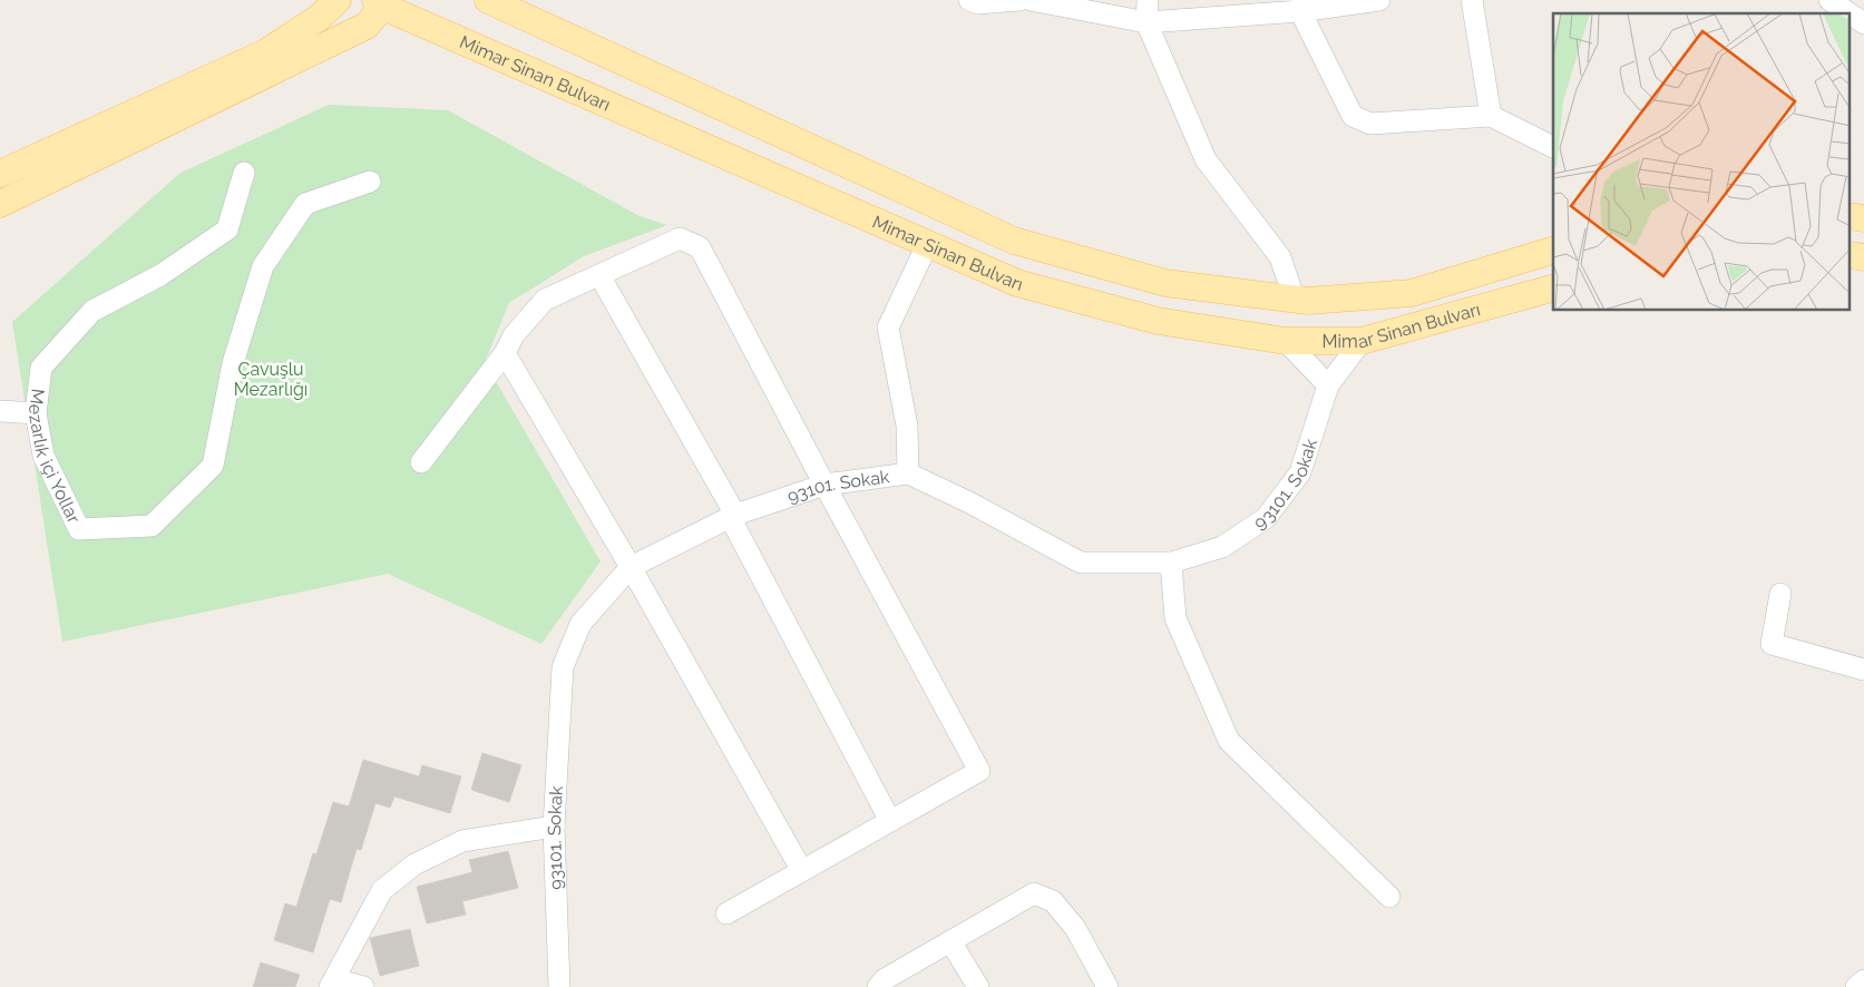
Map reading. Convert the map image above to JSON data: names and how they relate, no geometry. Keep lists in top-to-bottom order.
{
  "streets": {
    "main road": ["Mimar Sinan Bulvarı"],
    "street": ["Mezarlık içi Yollar", "93101. Sokak"]
  },
  "crossings": [
    ["Mimar Sinan Bulvarı", "93101. Sokak"]
  ],
  "parks": ["Çavuşlu Mezarlığı"]
}
